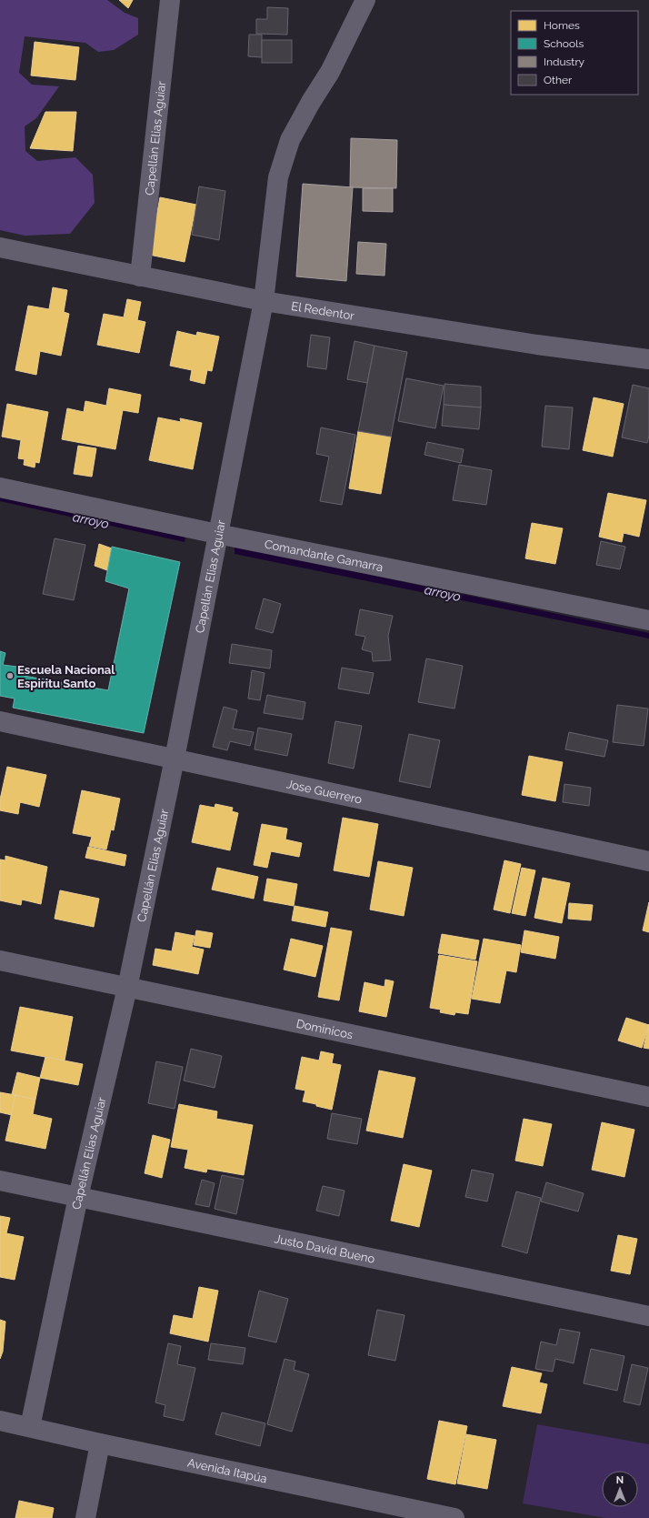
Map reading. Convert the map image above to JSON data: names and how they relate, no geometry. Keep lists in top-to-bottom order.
{
  "streets": {
    "street": [
      "Capellán Elias Aguiar",
      "El Redentor",
      "Comandante Gamarra",
      "Jose Guerrero",
      "Dominicos",
      "Justo David Bueno",
      "Avenida Itapúa"
    ]
  },
  "crossings": [
    ["Capellán Elias Aguiar", "El Redentor"],
    ["Capellán Elias Aguiar", "Comandante Gamarra"],
    ["Capellán Elias Aguiar", "Jose Guerrero"],
    ["Capellán Elias Aguiar", "Dominicos"],
    ["Capellán Elias Aguiar", "Justo David Bueno"],
    ["Capellán Elias Aguiar", "Avenida Itapúa"]
  ],
  "water": ["arroyo"],
  "places": ["Escuela Nacional Espiritu Santo"],
  "legend": [
    "Homes",
    "Schools",
    "Industry",
    "Other"
  ],
  "north": "top"
}
